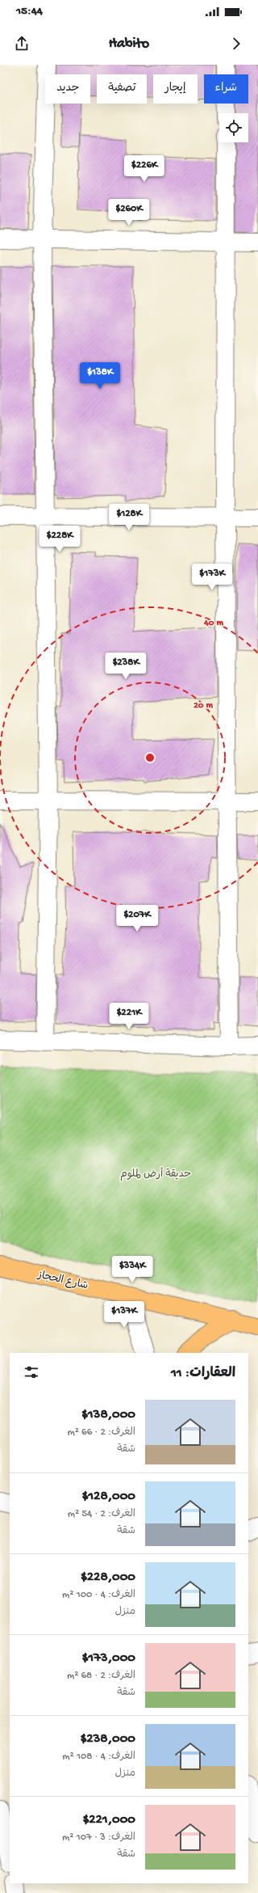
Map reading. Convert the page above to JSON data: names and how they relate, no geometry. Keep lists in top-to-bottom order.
{
  "streets": {
    "main road": ["شارع الحجاز"]
  },
  "parks": ["حديقة أرض لملوم"],
  "page": {
    "status": "15:44",
    "header": "Habito",
    "chip": [
      "شراء",
      "إيجار",
      "تصفية",
      "جديد"
    ],
    "price": [
      "$226K",
      "$260K",
      "$138K",
      "$128K",
      "$228K",
      "$173K",
      "$238K",
      "$207K",
      "$221K",
      "$334K",
      "$137K"
    ],
    "heading": "العقارات: 11",
    "list": [
      {
        "name": "$138,000",
        "note": "الغرف: 2 · 66 m² · شقة"
      },
      {
        "name": "$128,000",
        "note": "الغرف: 2 · 54 m² · شقة"
      },
      {
        "name": "$228,000",
        "note": "الغرف: 4 · 100 m² · منزل"
      },
      {
        "name": "$173,000",
        "note": "الغرف: 2 · 68 m² · شقة"
      },
      {
        "name": "$238,000",
        "note": "الغرف: 4 · 108 m² · منزل"
      },
      {
        "name": "$221,000",
        "note": "الغرف: 3 · 107 m² · شقة"
      }
    ]
  },
  "rings": ["40 m", "20 m"]
}
